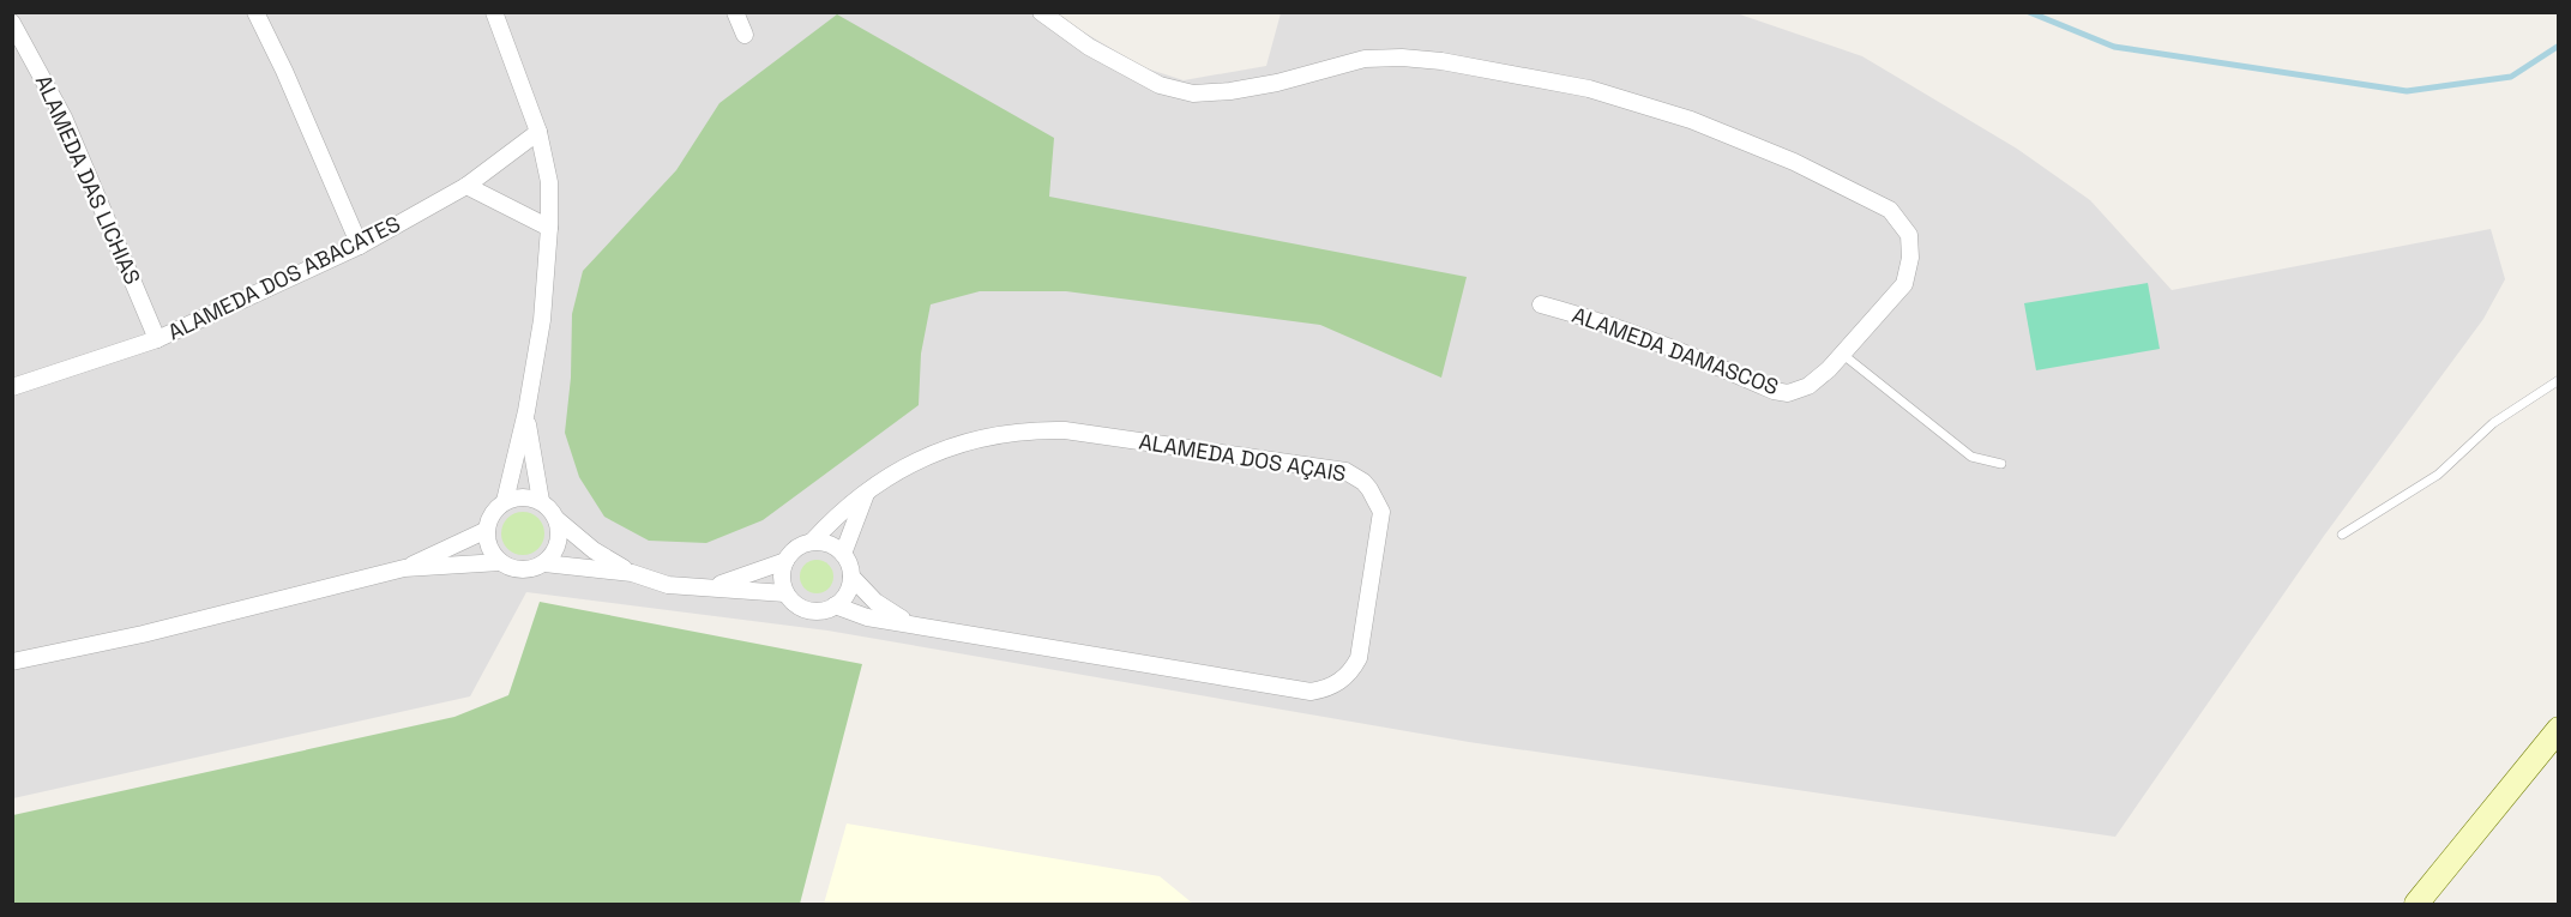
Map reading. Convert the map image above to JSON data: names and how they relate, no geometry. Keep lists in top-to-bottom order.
{
  "streets": {
    "street": [
      "ALAMEDA DAS LICHIAS",
      "ALAMEDA DOS ABACATES",
      "ALAMEDA DAMASCOS",
      "ALAMEDA DOS AÇAIS"
    ]
  },
  "crossings": [
    ["ALAMEDA DAS LICHIAS", "ALAMEDA DOS ABACATES"]
  ]
}
